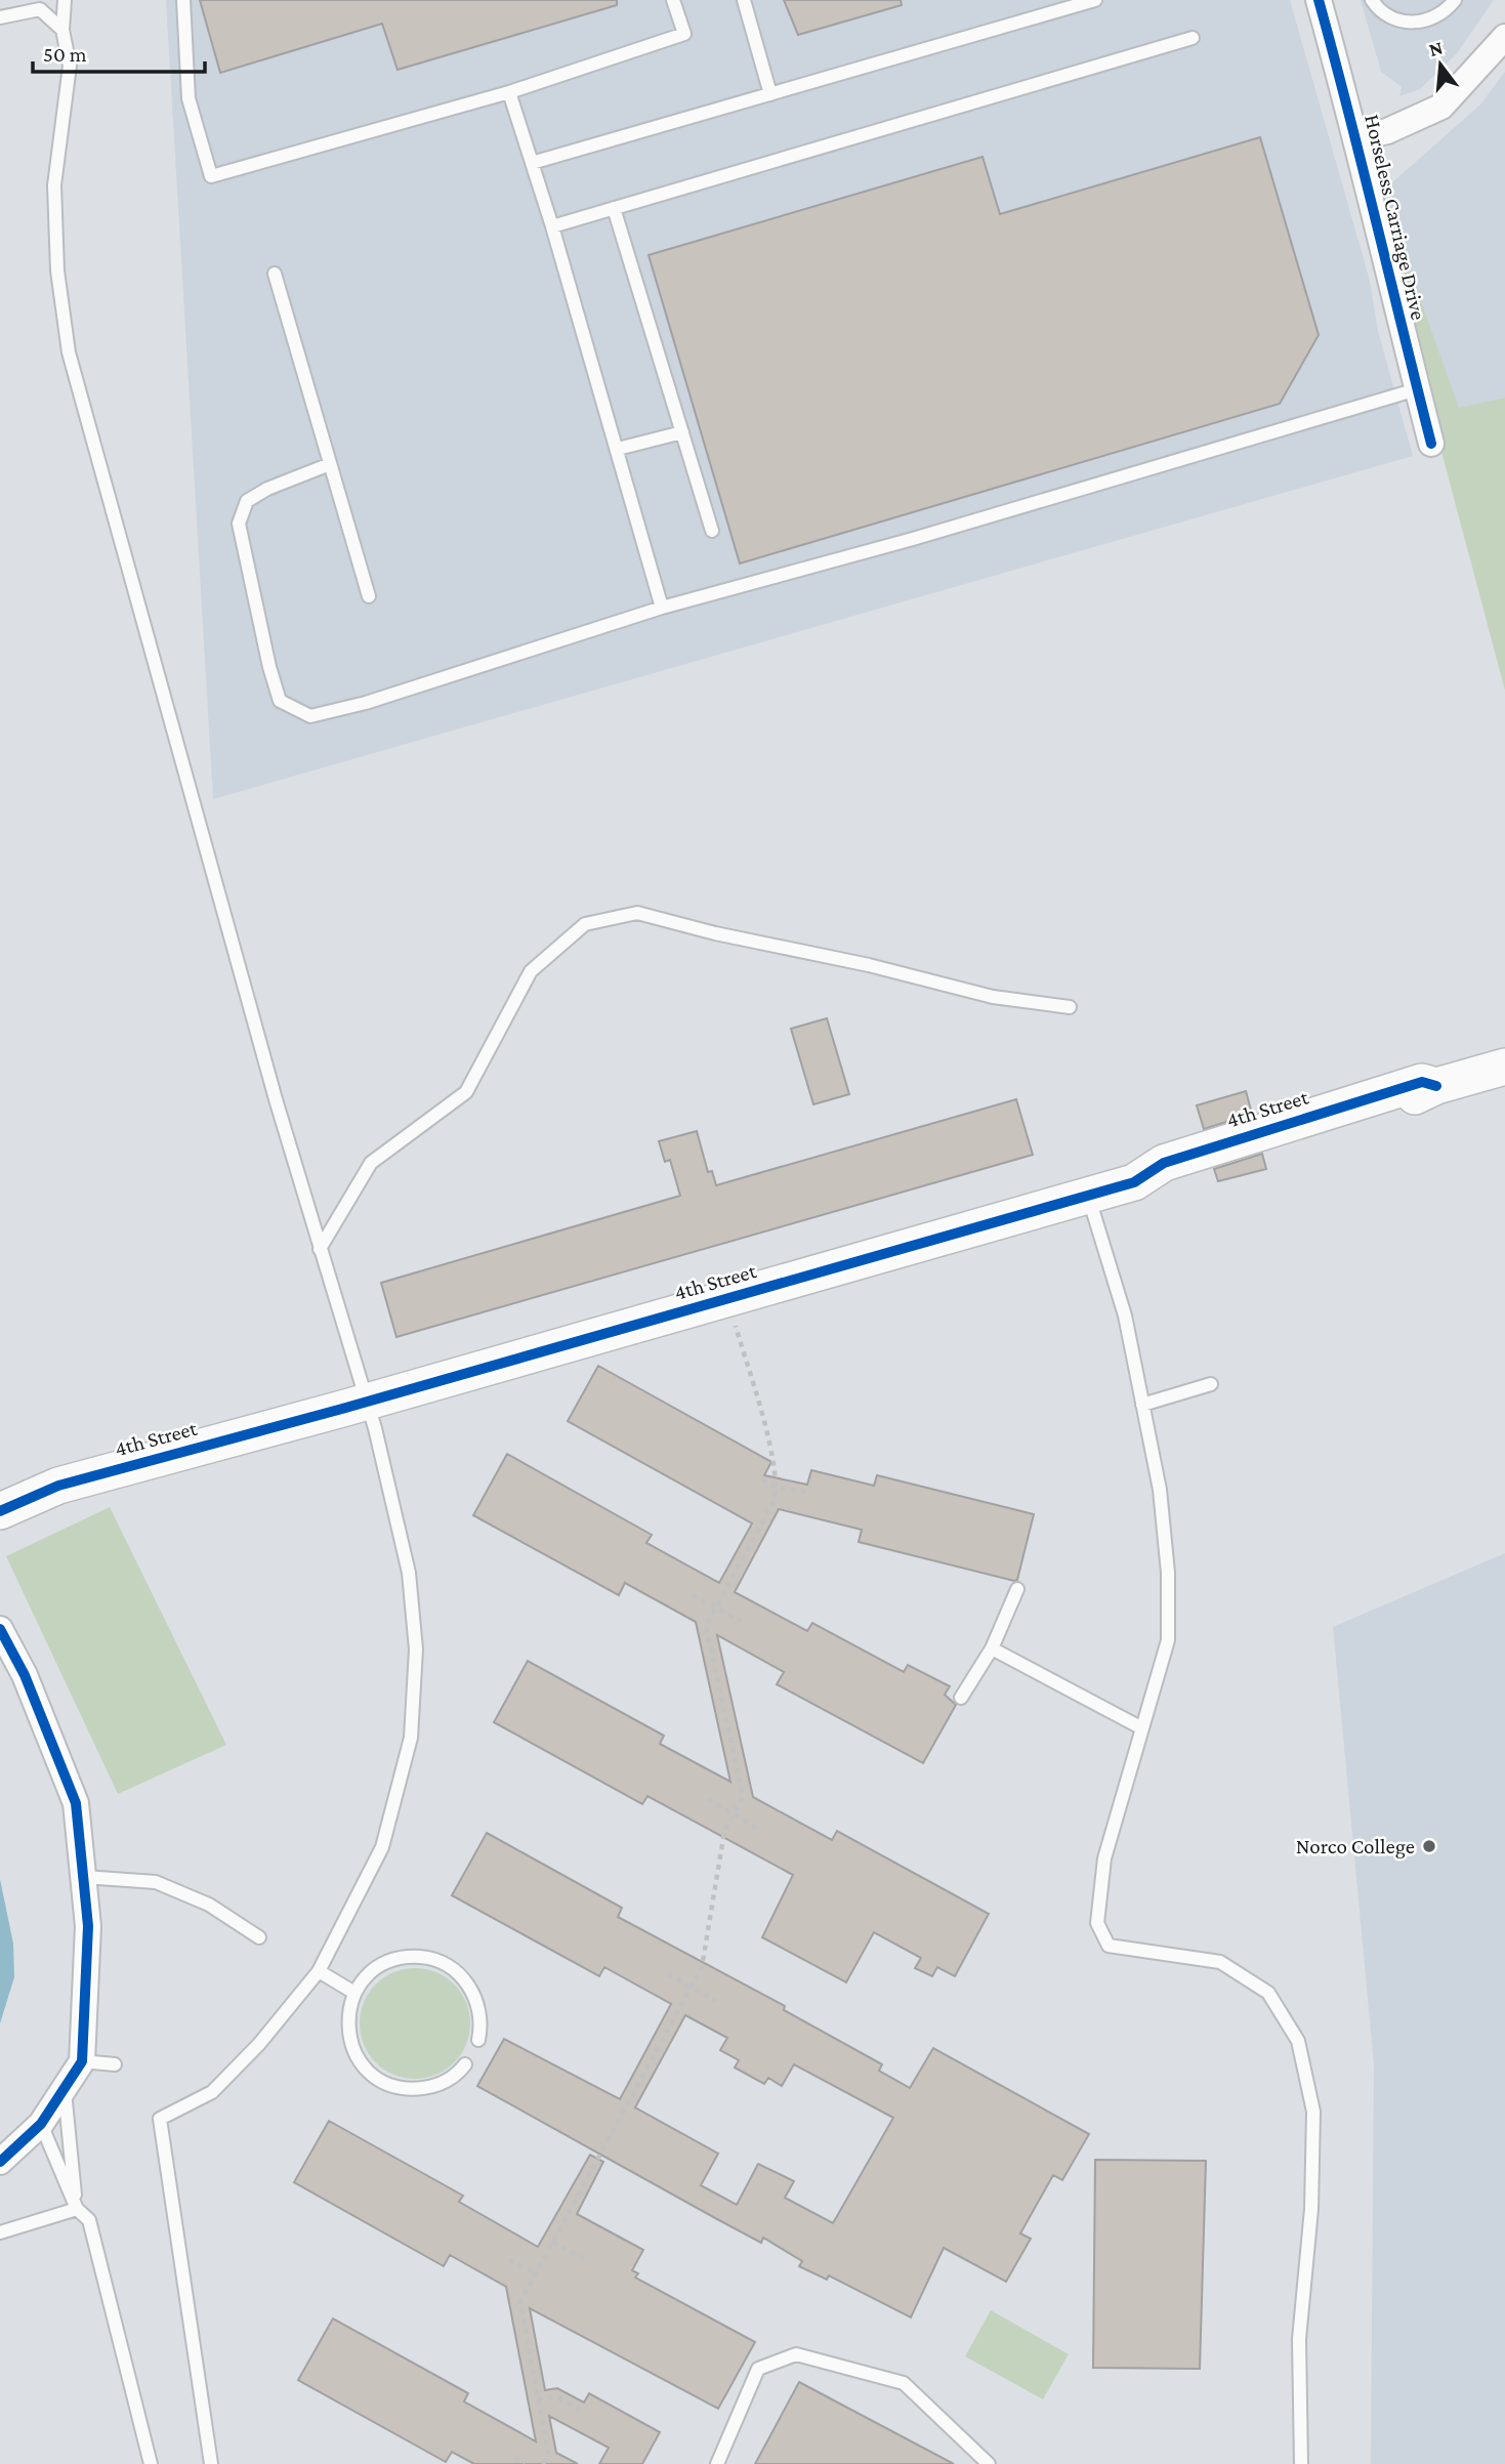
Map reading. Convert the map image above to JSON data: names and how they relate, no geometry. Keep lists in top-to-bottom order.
{
  "streets": {
    "street": ["Horseless Carriage Drive", "4th Street"]
  },
  "places": ["Norco College"],
  "scale_bar": "50 m",
  "north": "top"
}
